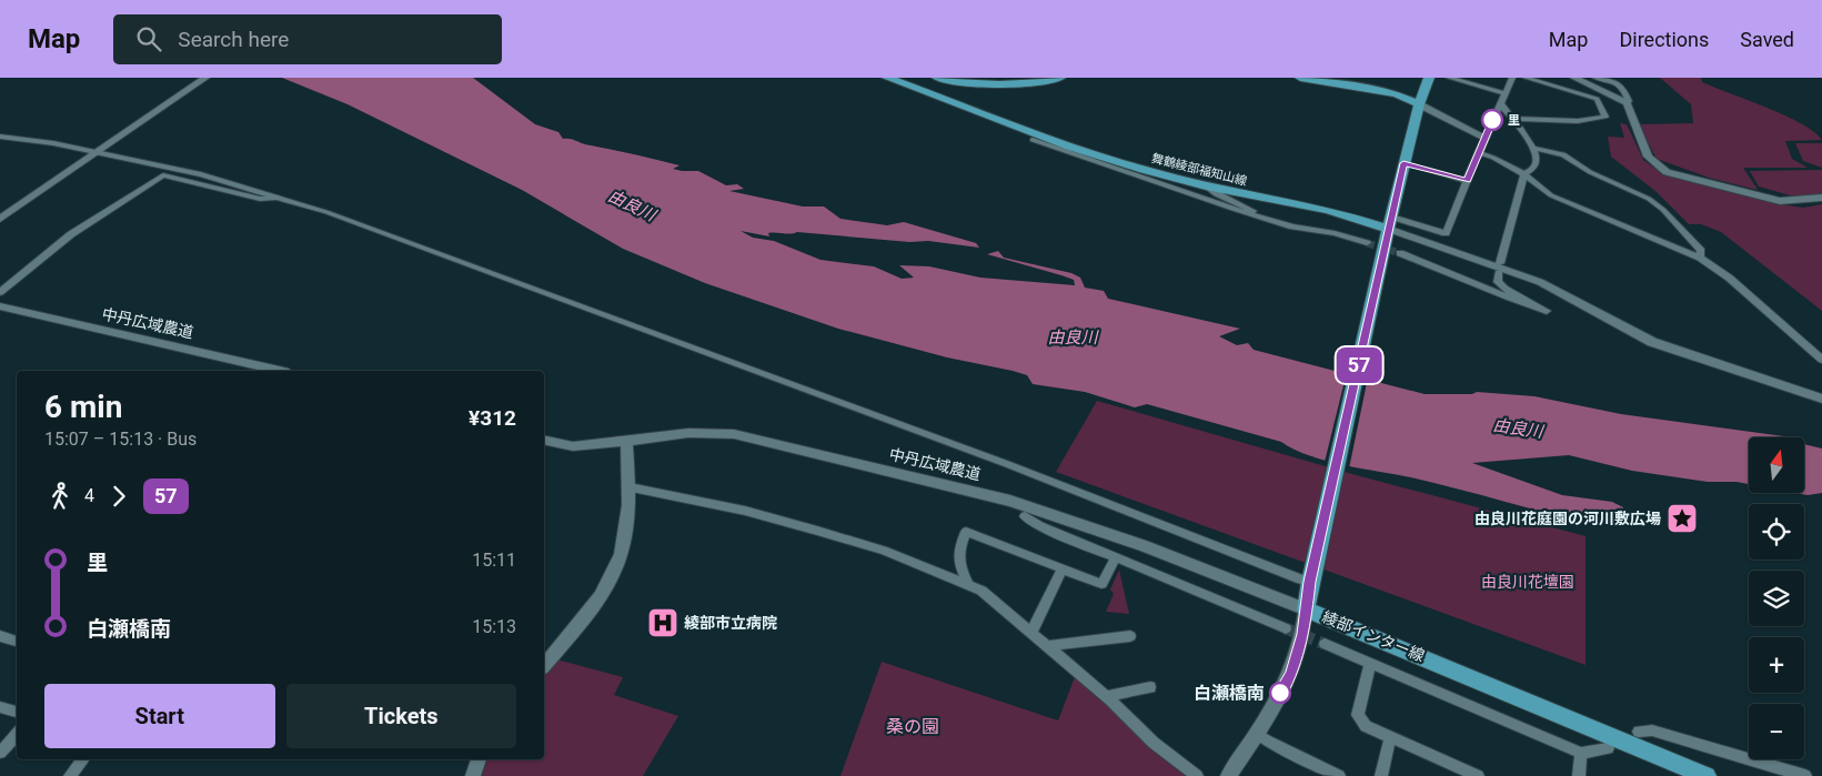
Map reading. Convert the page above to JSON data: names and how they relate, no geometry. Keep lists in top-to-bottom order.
{
  "streets": {
    "main road": ["舞鶴綾部福知山線", "綾部インター線"],
    "street": ["中丹広域農道"]
  },
  "crossings": [
    ["舞鶴綾部福知山線", "綾部インター線"],
    ["中丹広域農道", "綾部インター線"]
  ],
  "water": ["由良川"],
  "parks": ["由良川花壇園", "桑の園"],
  "places": {
    "other": ["里", "白瀬橋南"],
    "place": ["由良川花庭園の河川敷広場"],
    "hospital": ["綾部市立病院"]
  },
  "lines": ["bus line 57"],
  "north": "top",
  "page": {
    "header": "Map",
    "search": "Search here",
    "nav": ["Map", "Directions", "Saved"],
    "on_map": "57",
    "heading": ["6 min", "15:07 – 15:13 · Bus", "¥312"],
    "map_buttons": ["+", "−"],
    "legs": ["4", "57"],
    "list": [
      {
        "name": "里",
        "value": "15:11"
      },
      {
        "name": "白瀬橋南",
        "value": "15:13"
      }
    ],
    "buttons": ["Start", "Tickets"]
  }
}
